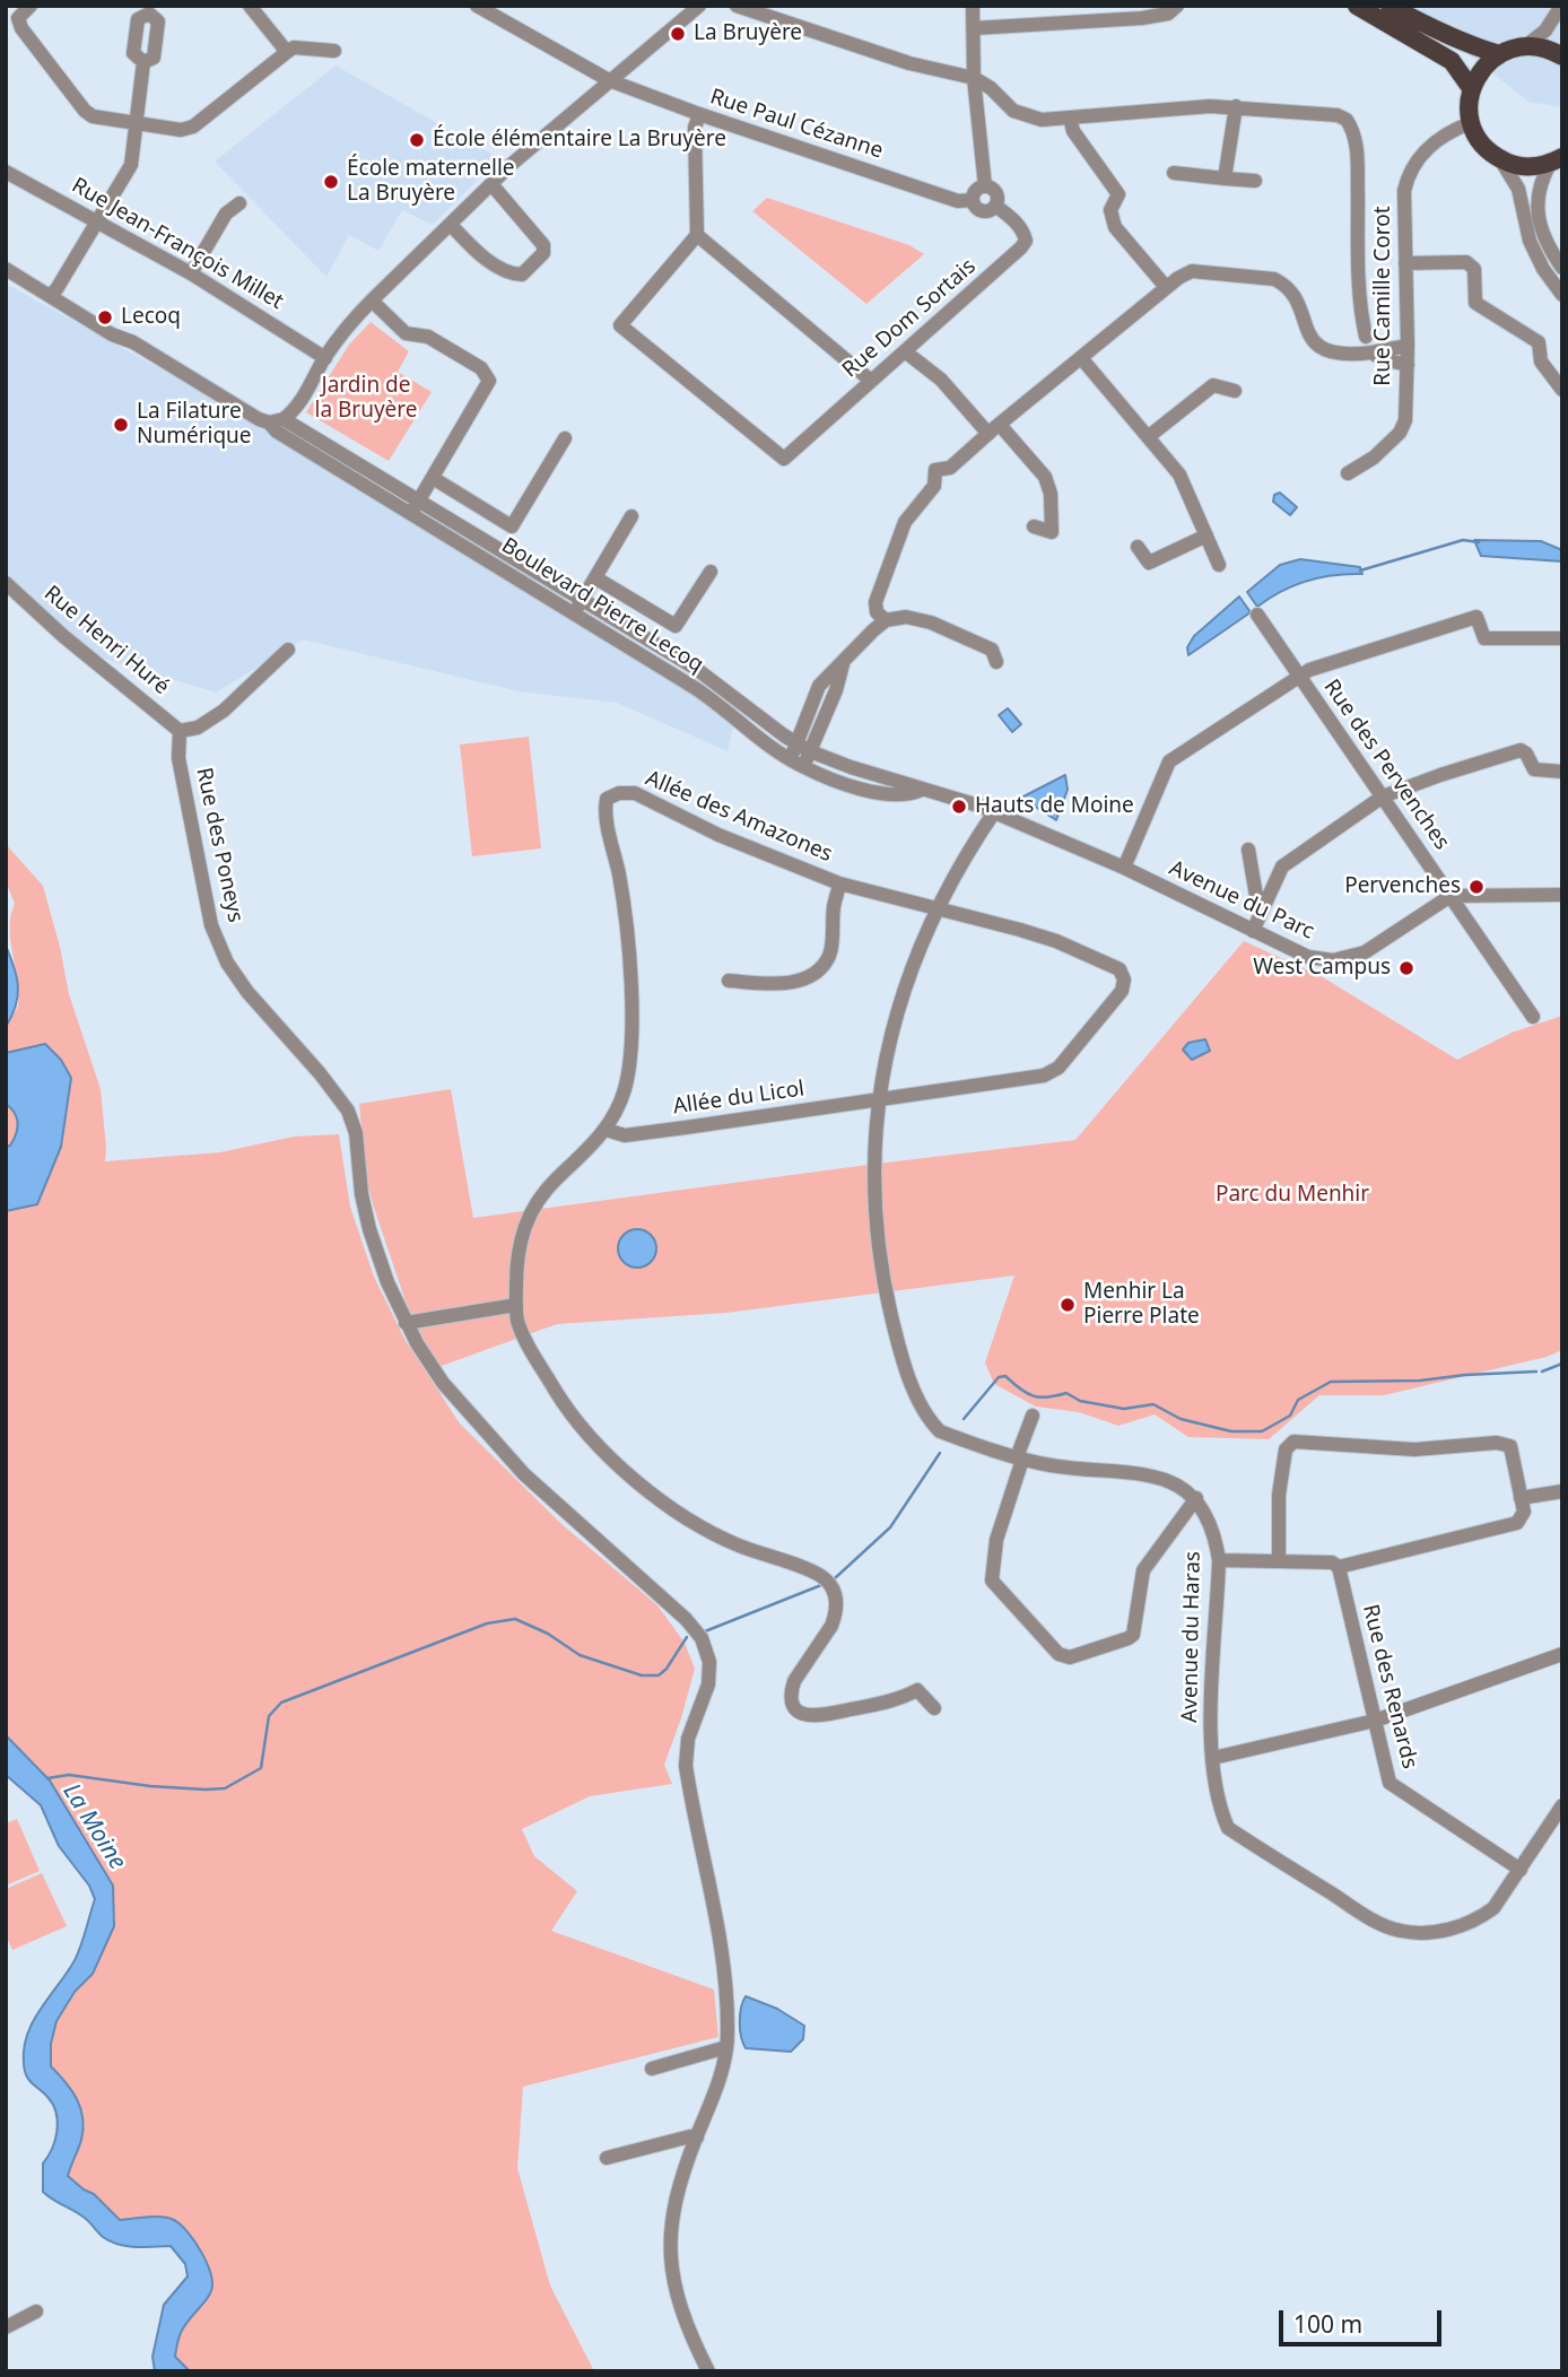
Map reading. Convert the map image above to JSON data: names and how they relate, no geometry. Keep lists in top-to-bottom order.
{
  "streets": {
    "street": [
      "Rue Paul Cézanne",
      "Rue Jean-François Millet",
      "Rue Camille Corot",
      "Rue Dom Sortais",
      "Boulevard Pierre Lecoq",
      "Rue Henri Huré",
      "Rue des Pervenches",
      "Allée des Amazones",
      "Rue des Poneys",
      "Avenue du Parc",
      "Allée du Licol",
      "Avenue du Haras",
      "Rue des Renards"
    ]
  },
  "crossings": [
    ["Rue Paul Cézanne", "Rue Dom Sortais"],
    ["Boulevard Pierre Lecoq", "Avenue du Parc"],
    ["Rue Henri Huré", "Rue des Poneys"],
    ["Rue des Pervenches", "Avenue du Parc"],
    ["Allée des Amazones", "Allée du Licol"],
    ["Avenue du Haras", "Rue des Renards"]
  ],
  "water": ["La Moine"],
  "parks": ["Jardin de la Bruyère", "Parc du Menhir"],
  "places": [
    "La Bruyère",
    "École élémentaire La Bruyère",
    "École maternelle La Bruyère",
    "Lecoq",
    "La Filature Numérique",
    "Hauts de Moine",
    "Pervenches",
    "West Campus",
    "Menhir La Pierre Plate"
  ],
  "scale_bar": "100 m"
}
